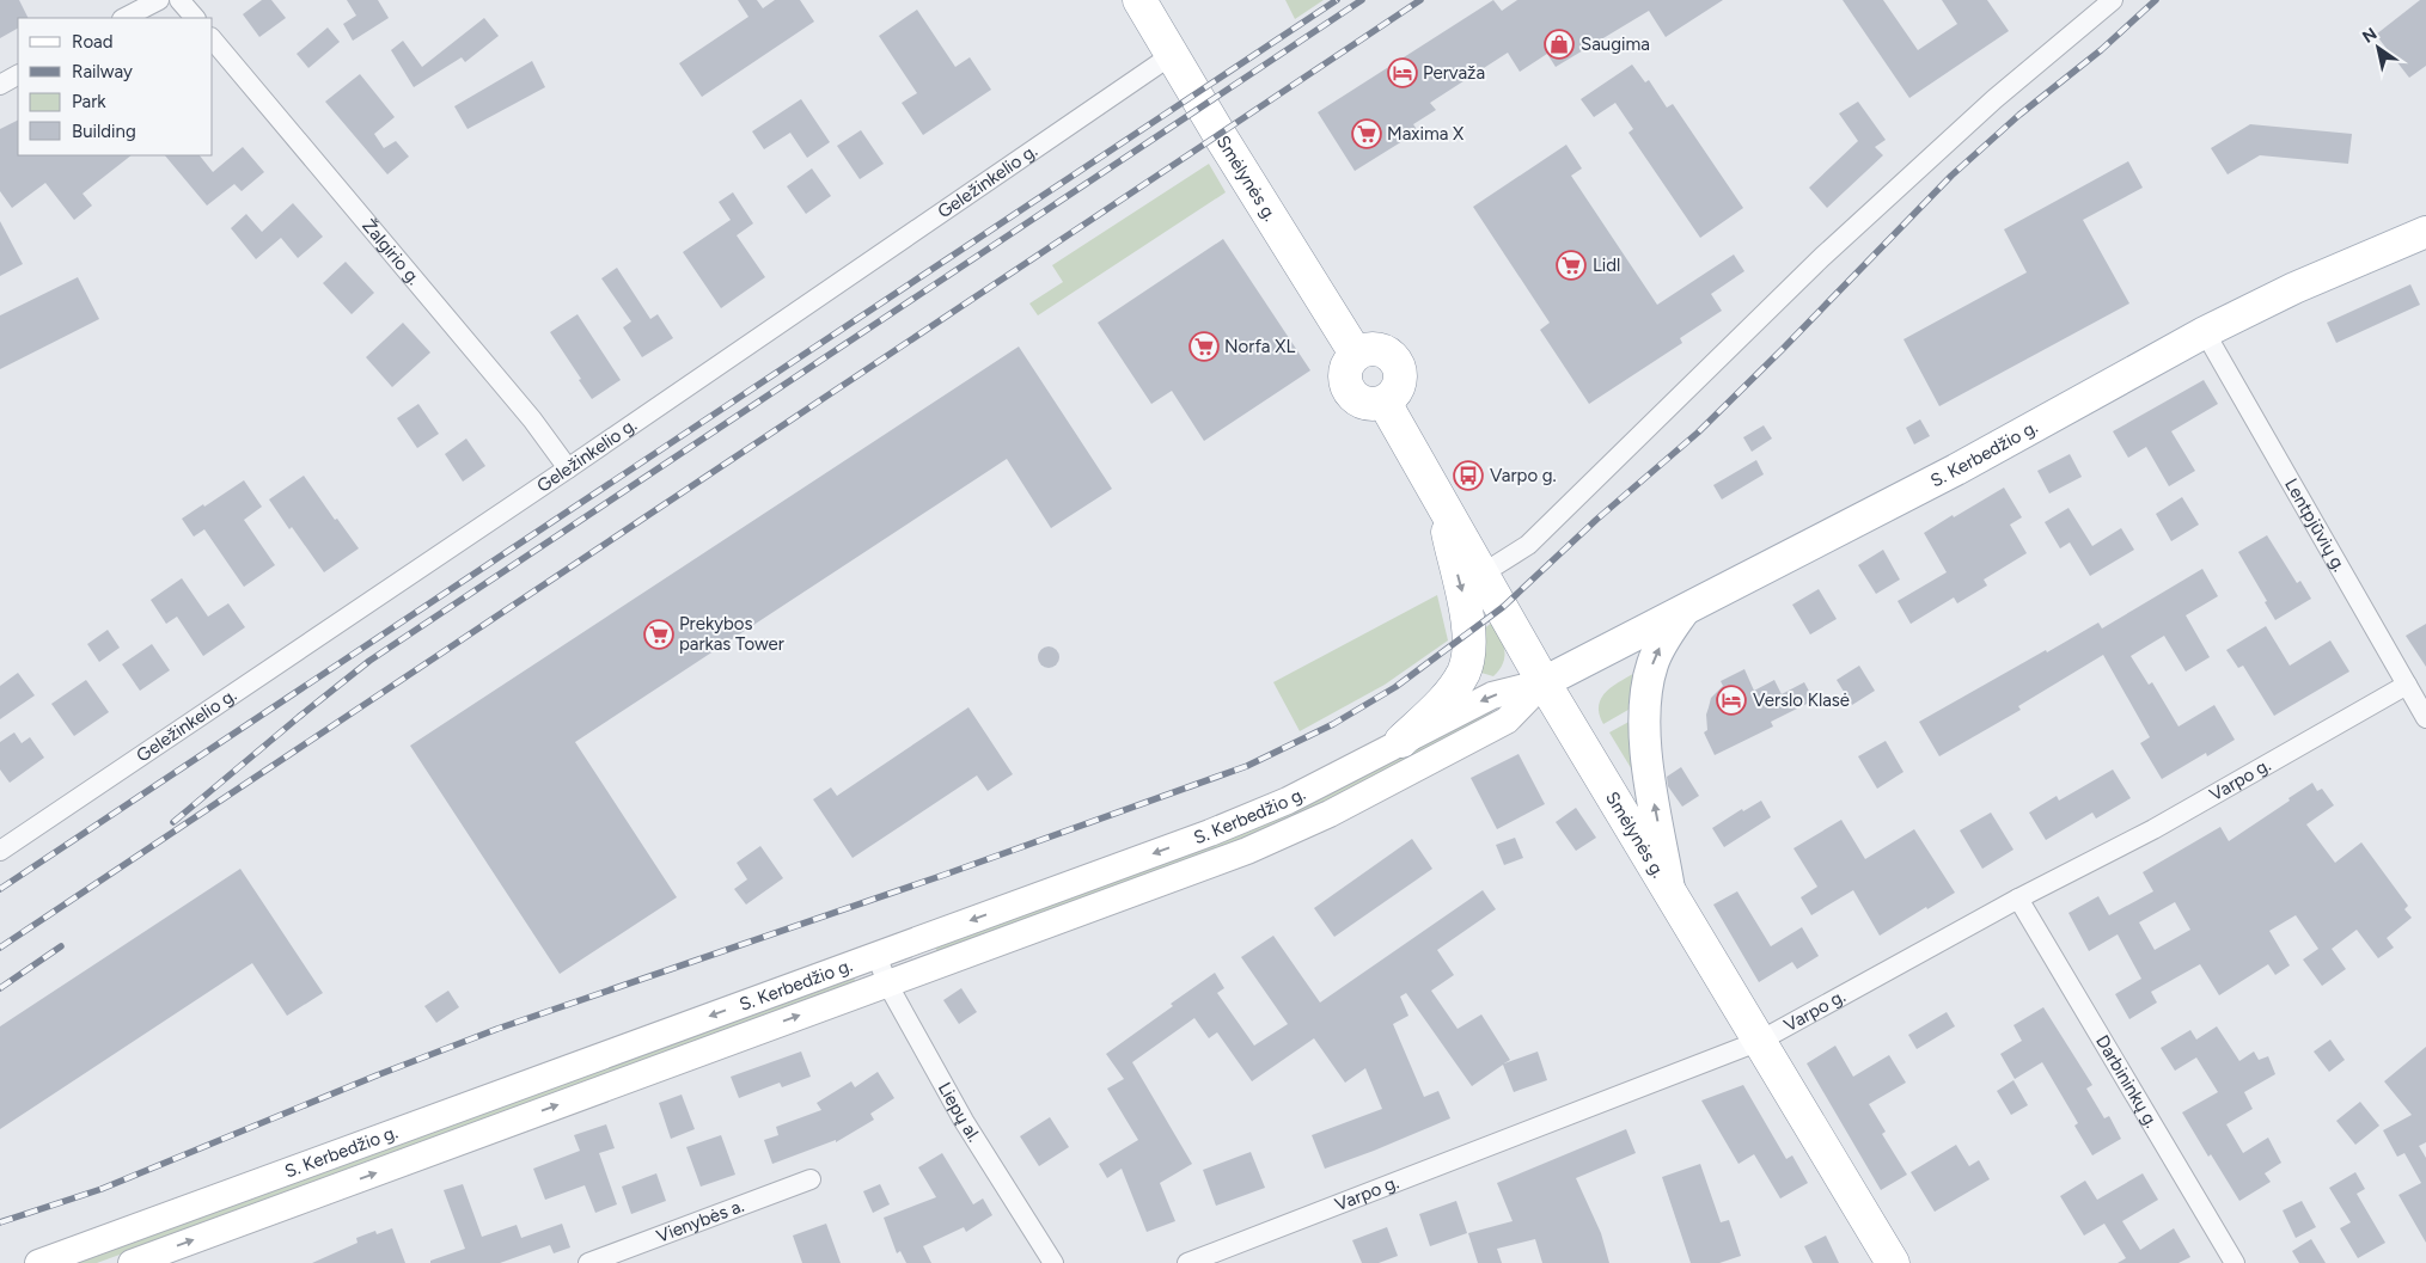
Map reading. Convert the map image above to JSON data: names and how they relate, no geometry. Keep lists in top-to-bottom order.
{
  "streets": {
    "highway": ["Smėlynės g."],
    "main road": ["S. Kerbedžio g."],
    "street": [
      "Geležinkelio g.",
      "Žalgirio g.",
      "Lentpjūvių g.",
      "Varpo g.",
      "Darbininkų g.",
      "Liepų al.",
      "Vienybės a."
    ]
  },
  "crossings": [
    ["Smėlynės g.", "Geležinkelio g."],
    ["Smėlynės g.", "S. Kerbedžio g."],
    ["Smėlynės g.", "Varpo g."],
    ["Geležinkelio g.", "Žalgirio g."],
    ["S. Kerbedžio g.", "Lentpjūvių g."],
    ["S. Kerbedžio g.", "Liepų al."],
    ["Lentpjūvių g.", "Varpo g."],
    ["Varpo g.", "Darbininkų g."]
  ],
  "places": {
    "shop": ["Saugima"],
    "hotel": ["Pervaža", "Verslo Klasė"],
    "supermarket": [
      "Maxima X",
      "Lidl",
      "Norfa XL",
      "Prekybos parkas Tower"
    ],
    "bus stop": ["Varpo g."]
  },
  "legend": [
    "Road",
    "Railway",
    "Park",
    "Building"
  ],
  "north": "top left"
}
